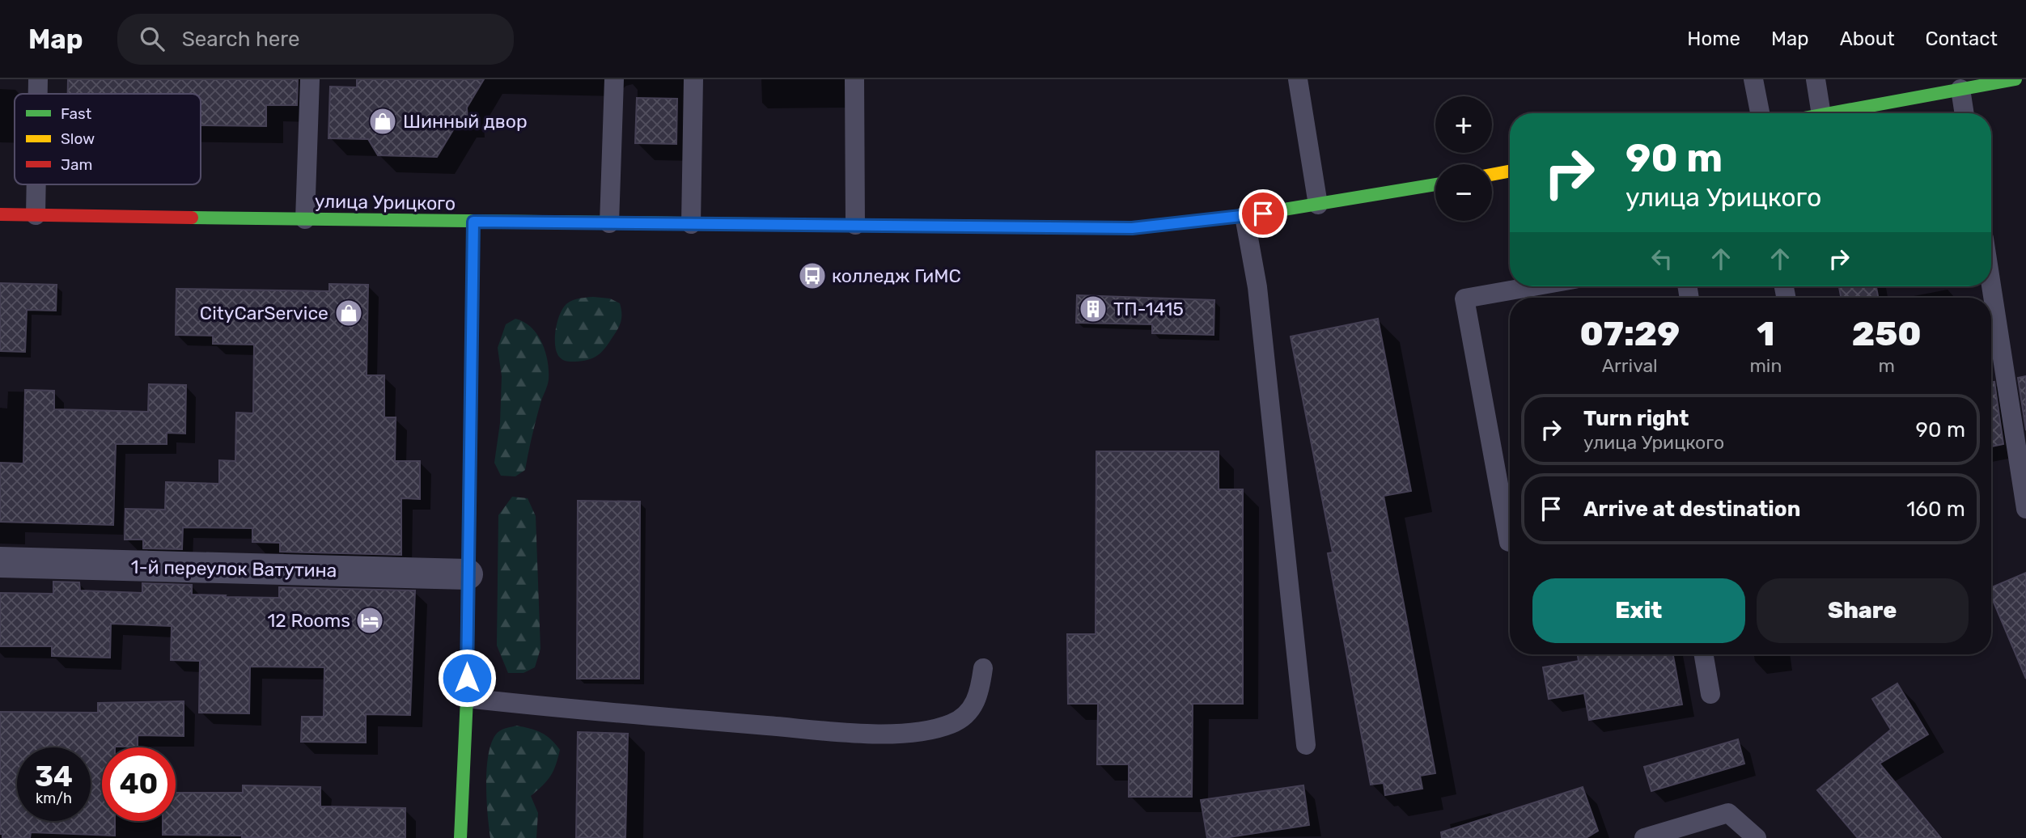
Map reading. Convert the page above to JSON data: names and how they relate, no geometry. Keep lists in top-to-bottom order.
{
  "streets": {
    "main road": ["улица Урицкого"],
    "street": ["1-й переулок Ватутина"]
  },
  "places": {
    "shop": ["Шинный двор", "CityCarService"],
    "bus stop": ["колледж ГиМС"],
    "building": ["ТП-1415"],
    "hotel": ["12 Rooms"]
  },
  "legend": ["Fast", "Slow", "Jam"],
  "page": {
    "header": "Map",
    "search": "Search here",
    "nav": [
      "Home",
      "Map",
      "About",
      "Contact"
    ],
    "map_buttons": ["+", "−"],
    "turn": ["90 m", "улица Урицкого"],
    "eta": [
      "07:29",
      "Arrival",
      "1",
      "min",
      "250",
      "m"
    ],
    "list": [
      {
        "name": "Turn right",
        "note": "улица Урицкого",
        "value": "90 m"
      },
      {
        "name": "Arrive at destination",
        "value": "160 m"
      }
    ],
    "buttons": ["Exit", "Share"],
    "speed": "34 km/h",
    "limit": "40"
  }
}
